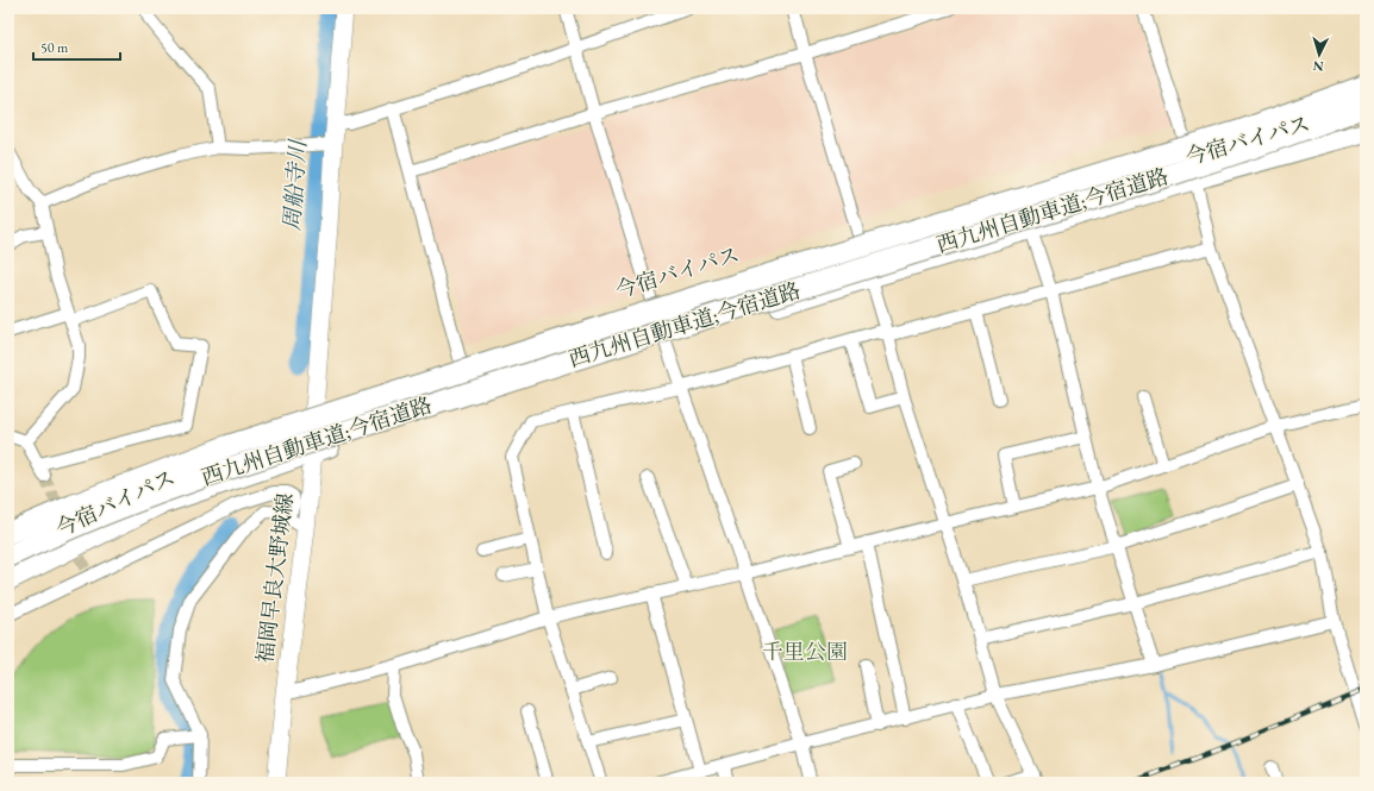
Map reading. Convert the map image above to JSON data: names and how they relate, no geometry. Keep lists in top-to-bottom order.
{
  "streets": {
    "highway": ["今宿バイパス", "西九州自動車道;今宿道路"],
    "main road": ["福岡早良大野城線"]
  },
  "crossings": [
    ["今宿バイパス", "福岡早良大野城線"]
  ],
  "water": ["周船寺川"],
  "parks": ["千里公園"],
  "scale_bar": "50 m",
  "north": "bottom"
}
